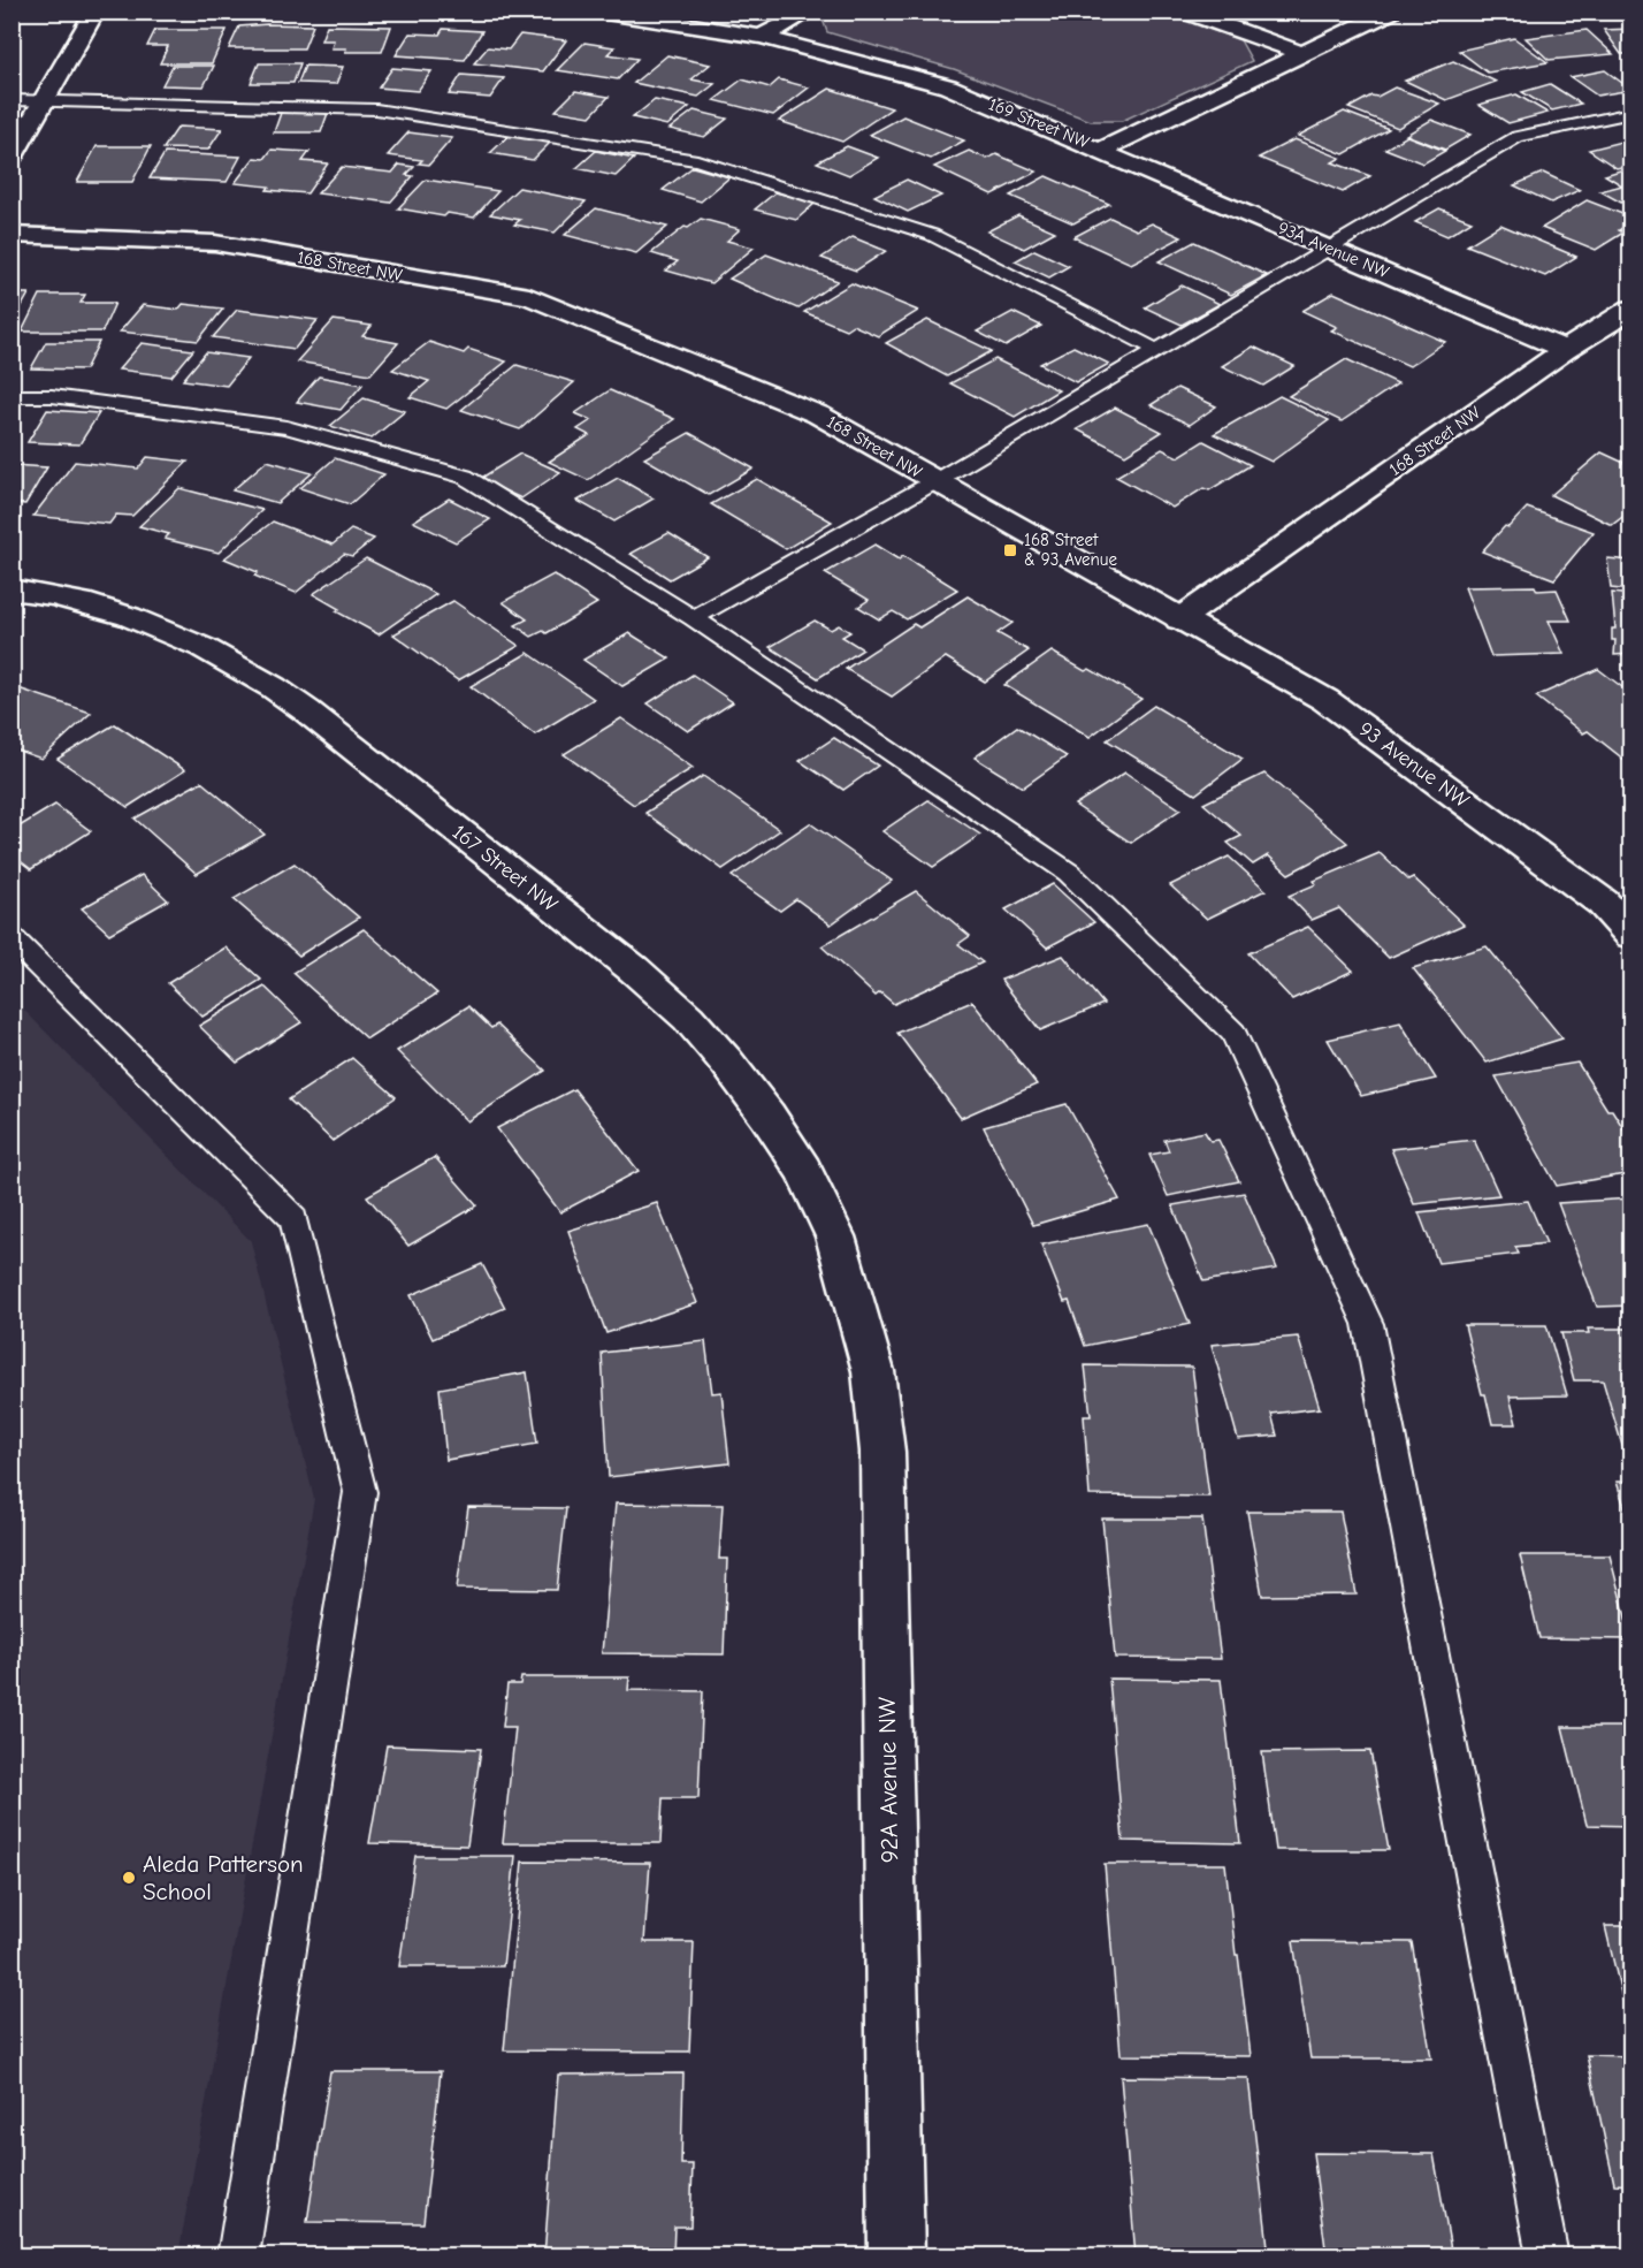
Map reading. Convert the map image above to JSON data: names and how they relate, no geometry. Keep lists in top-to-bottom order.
{
  "streets": {
    "street": [
      "169 Street NW",
      "93A Avenue NW",
      "168 Street NW",
      "93 Avenue NW",
      "167 Street NW",
      "92A Avenue NW"
    ]
  },
  "crossings": [
    ["169 Street NW", "93A Avenue NW"],
    ["93A Avenue NW", "168 Street NW"],
    ["168 Street NW", "93 Avenue NW"],
    ["167 Street NW", "92A Avenue NW"]
  ],
  "places": {
    "transit": ["168 Street & 93 Avenue"],
    "other": ["Aleda Patterson School"]
  }
}
